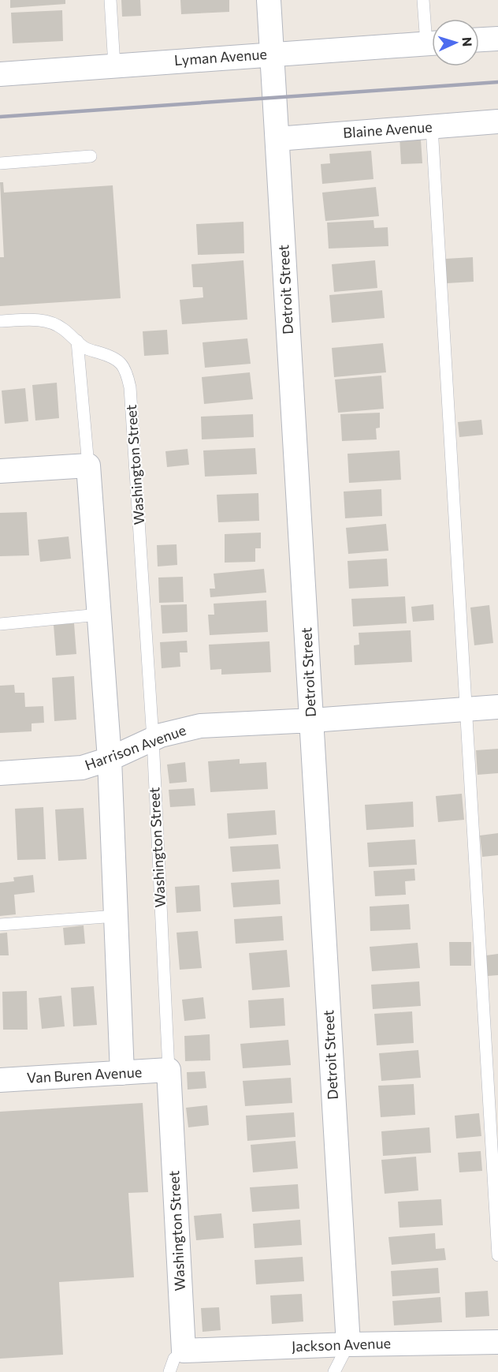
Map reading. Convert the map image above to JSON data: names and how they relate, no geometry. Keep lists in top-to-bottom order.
{
  "streets": {
    "street": [
      "Lyman Avenue",
      "Blaine Avenue",
      "Detroit Street",
      "Washington Street",
      "Harrison Avenue",
      "Van Buren Avenue",
      "Jackson Avenue"
    ]
  },
  "crossings": [
    ["Lyman Avenue", "Detroit Street"],
    ["Blaine Avenue", "Detroit Street"],
    ["Detroit Street", "Harrison Avenue"],
    ["Detroit Street", "Jackson Avenue"],
    ["Washington Street", "Harrison Avenue"],
    ["Washington Street", "Van Buren Avenue"],
    ["Washington Street", "Jackson Avenue"]
  ],
  "north": "right"
}
